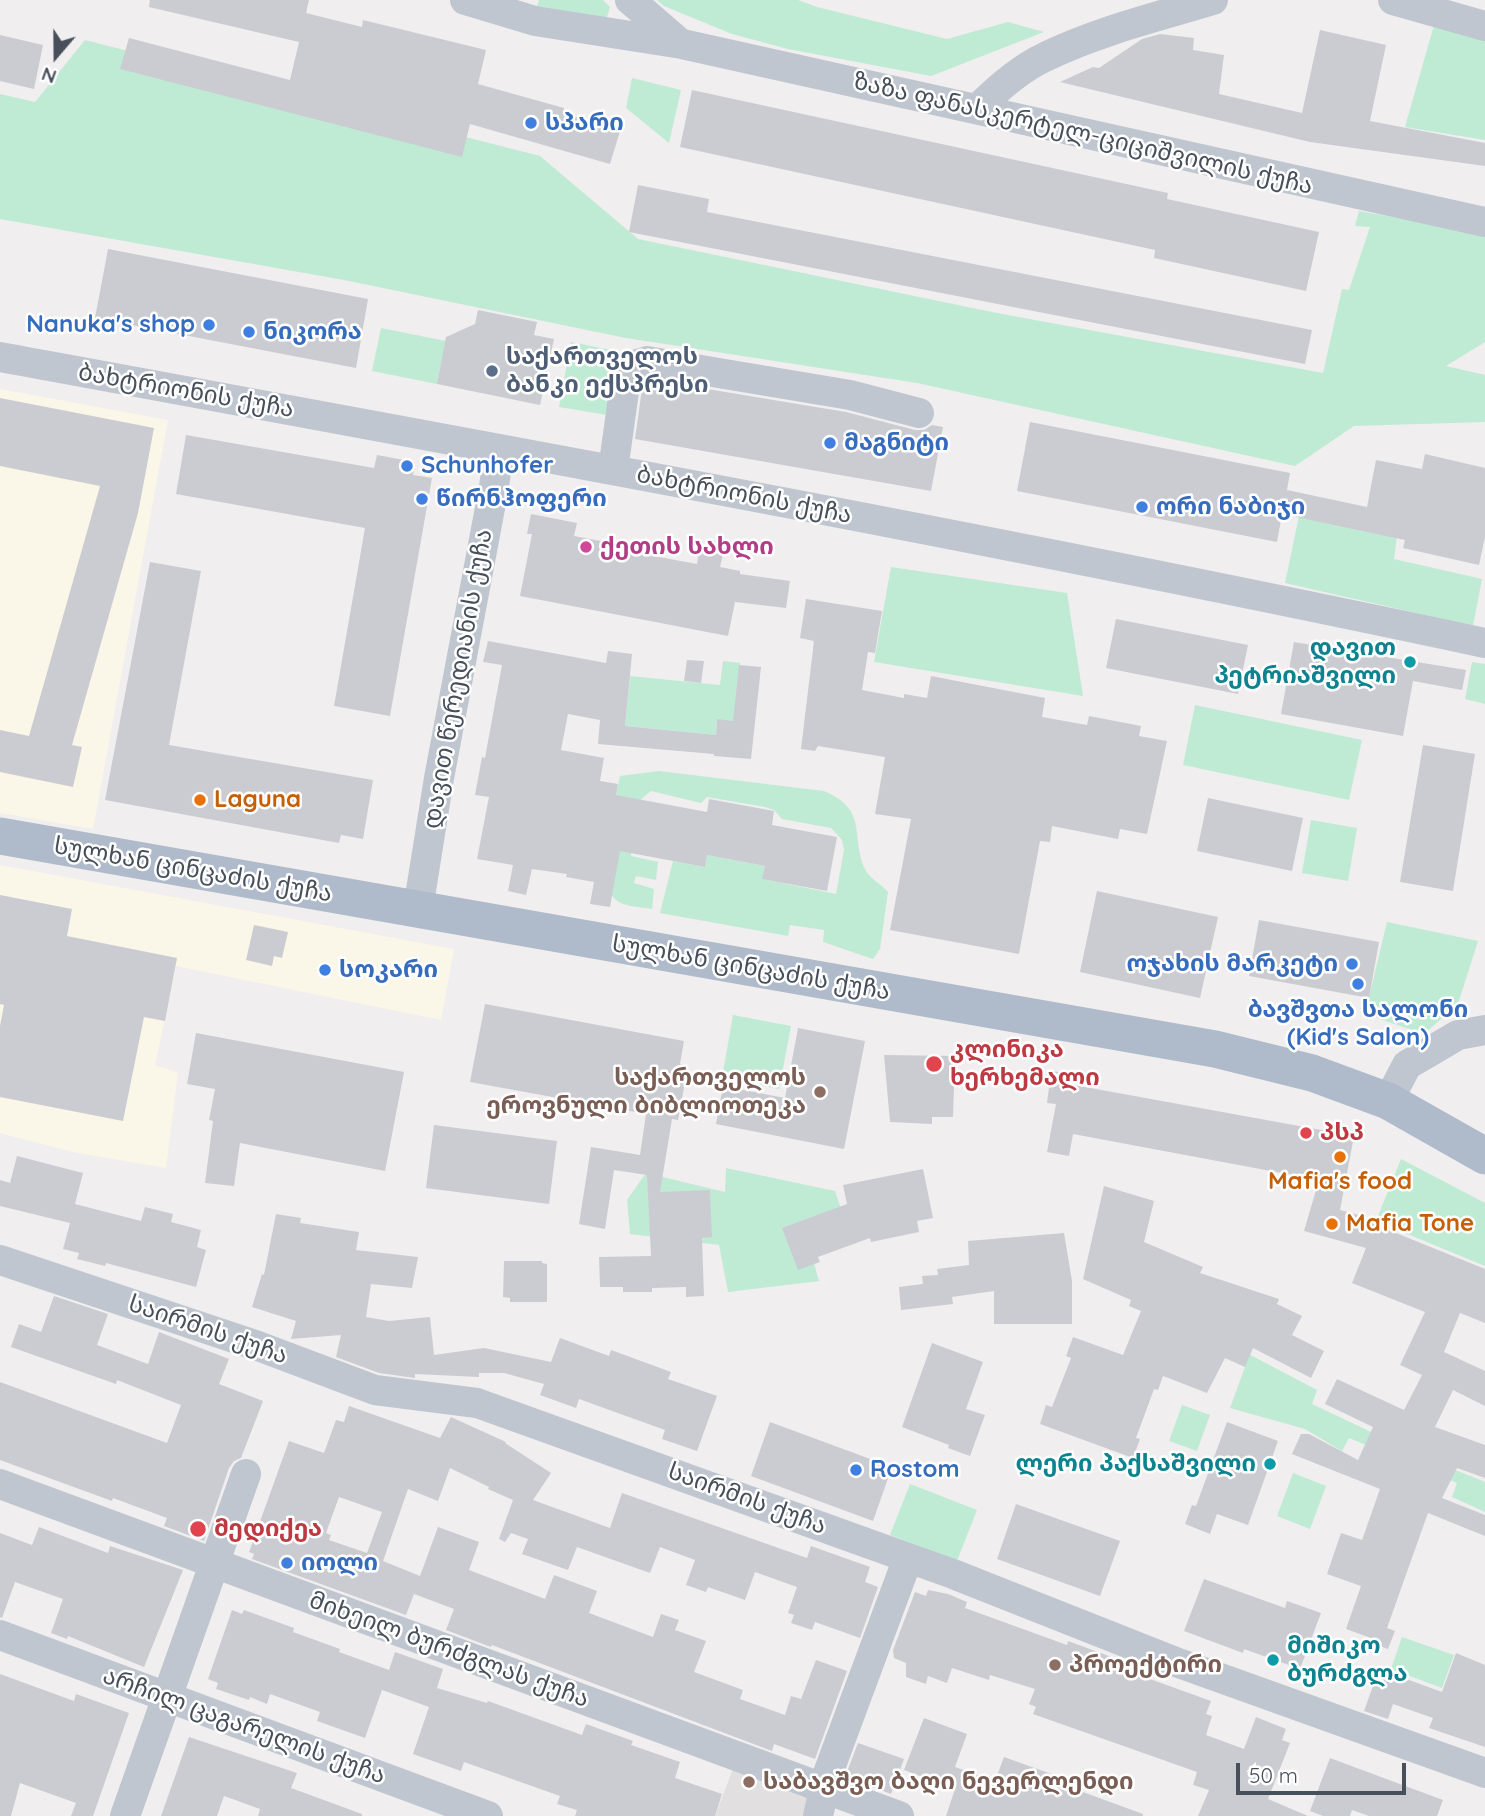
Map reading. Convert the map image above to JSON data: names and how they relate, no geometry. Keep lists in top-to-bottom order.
{
  "streets": {
    "main road": ["სულხან ცინცაძის ქუჩა"],
    "street": [
      "ზაზა ფანასკერტელ-ციციშვილის ქუჩა",
      "ბახტრიონის ქუჩა",
      "დავით წერედიანის ქუჩა",
      "საირმის ქუჩა",
      "მიხეილ ბურძგლას ქუჩა",
      "არჩილ ცაგარელის ქუჩა"
    ]
  },
  "crossings": [
    ["ბახტრიონის ქუჩა", "დავით წერედიანის ქუჩა"],
    ["დავით წერედიანის ქუჩა", "სულხან ცინცაძის ქუჩა"]
  ],
  "places": [
    "სპარი",
    "Nanuka's shop",
    "ნიკორა",
    "საქართველოს ბანკი ექსპრესი",
    "მაგნიტი",
    "Schunhofer",
    "წირნჰოფერი",
    "ორი ნაბიჯი",
    "ქეთის სახლი",
    "დავით პეტრიაშვილი",
    "Laguna",
    "ოჯახის მარკეტი",
    "სოკარი",
    "ბავშვთა სალონი (Kid's Salon)",
    "კლინიკა ხერხემალი",
    "საქართველოს ეროვნული ბიბლიოთეკა",
    "პსპ",
    "Mafia's food",
    "Mafia Tone",
    "ლერი პაქსაშვილი",
    "Rostom",
    "მედიქეა",
    "იოლი",
    "მიშიკო ბურძგლა",
    "პროექტირი",
    "საბავშვო ბაღი ნევერლენდი"
  ],
  "scale_bar": "50 m",
  "north": "bottom"
}
